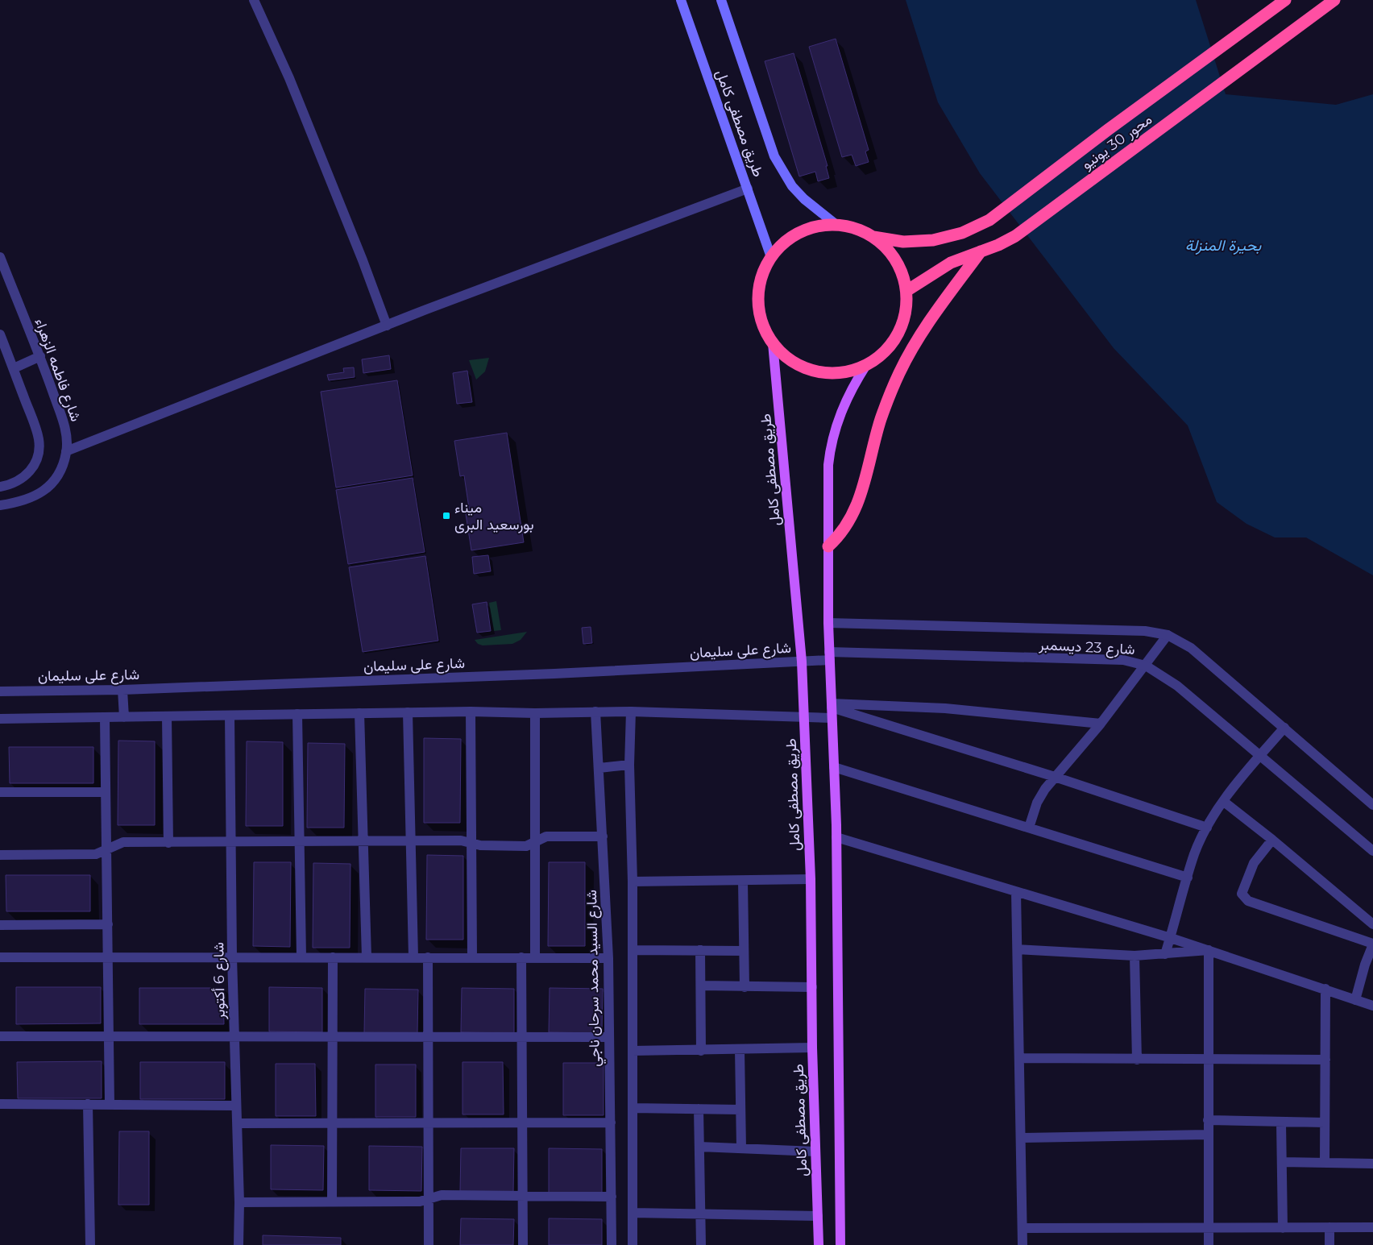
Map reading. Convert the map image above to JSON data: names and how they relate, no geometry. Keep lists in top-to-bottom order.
{
  "streets": {
    "highway": ["محور 30 يونيو"],
    "main road": ["طريق مصطفى كامل"],
    "street": [
      "شارع فاطمه الزهراء",
      "شارع 23 ديسمبر",
      "شارع على سليمان",
      "شارع السيد محمد سرحان ناجي",
      "شارع 6 أكتوبر"
    ]
  },
  "crossings": [
    ["طريق مصطفى كامل", "شارع على سليمان"],
    ["شارع 23 ديسمبر", "شارع على سليمان"]
  ],
  "water": ["بحيرة المنزلة"],
  "places": {
    "transit": ["ميناء بورسعيد البرى"]
  }
}
